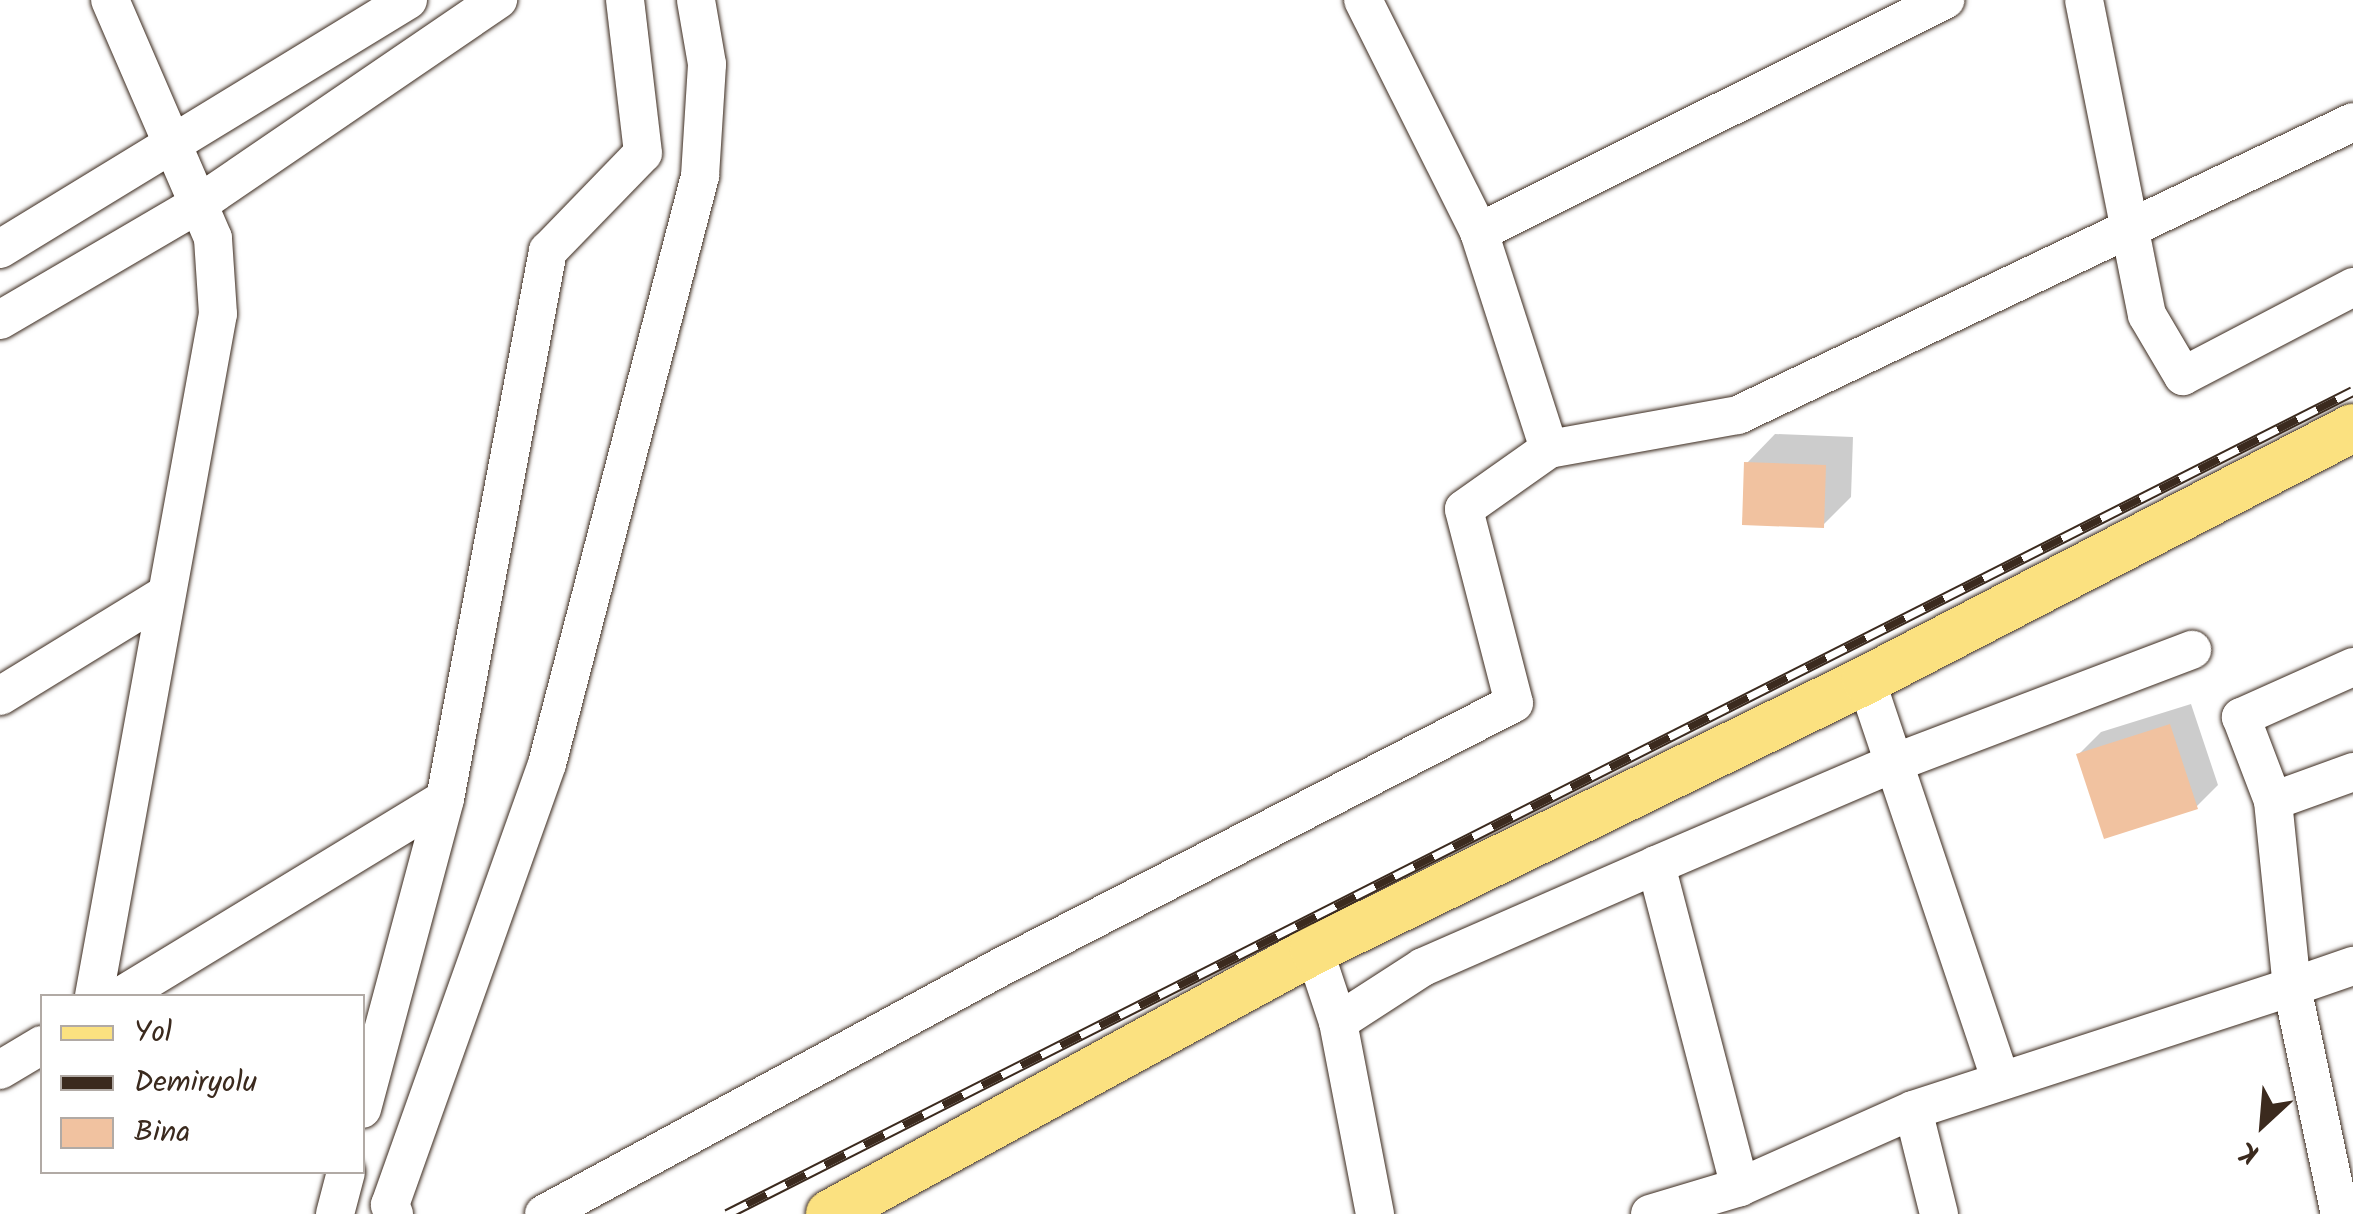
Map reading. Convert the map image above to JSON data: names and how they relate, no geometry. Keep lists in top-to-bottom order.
{
  "legend": ["Yol", "Demiryolu", "Bina"],
  "north": "bottom left"
}
